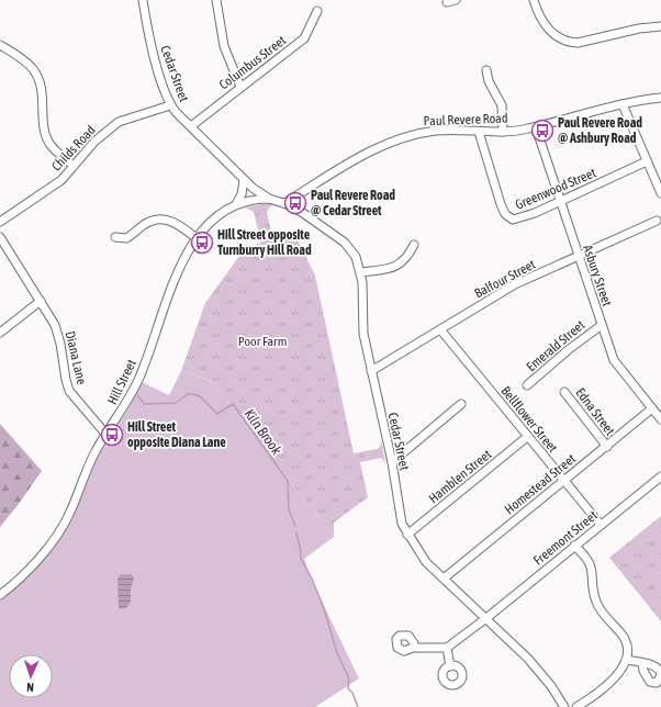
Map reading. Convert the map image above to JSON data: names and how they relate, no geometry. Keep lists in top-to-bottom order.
{
  "streets": {
    "street": [
      "Columbus Street",
      "Cedar Street",
      "Paul Revere Road",
      "Childs Road",
      "Greenwood Street",
      "Asbury Street",
      "Balfour Street",
      "Emerald Street",
      "Diana Lane",
      "Hill Street",
      "Edna Street",
      "Bellflower Street",
      "Hamblen Street",
      "Homestead Street",
      "Freemont Street"
    ]
  },
  "crossings": [
    ["Columbus Street", "Cedar Street"],
    ["Cedar Street", "Paul Revere Road"],
    ["Cedar Street", "Childs Road"],
    ["Cedar Street", "Balfour Street"],
    ["Cedar Street", "Hill Street"],
    ["Cedar Street", "Hamblen Street"],
    ["Cedar Street", "Homestead Street"],
    ["Cedar Street", "Freemont Street"],
    ["Paul Revere Road", "Greenwood Street"],
    ["Paul Revere Road", "Asbury Street"],
    ["Greenwood Street", "Asbury Street"],
    ["Asbury Street", "Balfour Street"],
    ["Asbury Street", "Emerald Street"],
    ["Asbury Street", "Homestead Street"],
    ["Balfour Street", "Bellflower Street"],
    ["Diana Lane", "Hill Street"],
    ["Edna Street", "Homestead Street"],
    ["Bellflower Street", "Hamblen Street"],
    ["Bellflower Street", "Homestead Street"],
    ["Bellflower Street", "Freemont Street"]
  ],
  "water": ["Kiln Brook"],
  "parks": ["Poor Farm"],
  "places": {
    "bus stop": [
      "Paul Revere Road @ Ashbury Road",
      "Paul Revere Road @ Cedar Street",
      "Hill Street opposite Turnburry Hill Road",
      "Hill Street opposite Diana Lane"
    ]
  },
  "north": "bottom"
}
